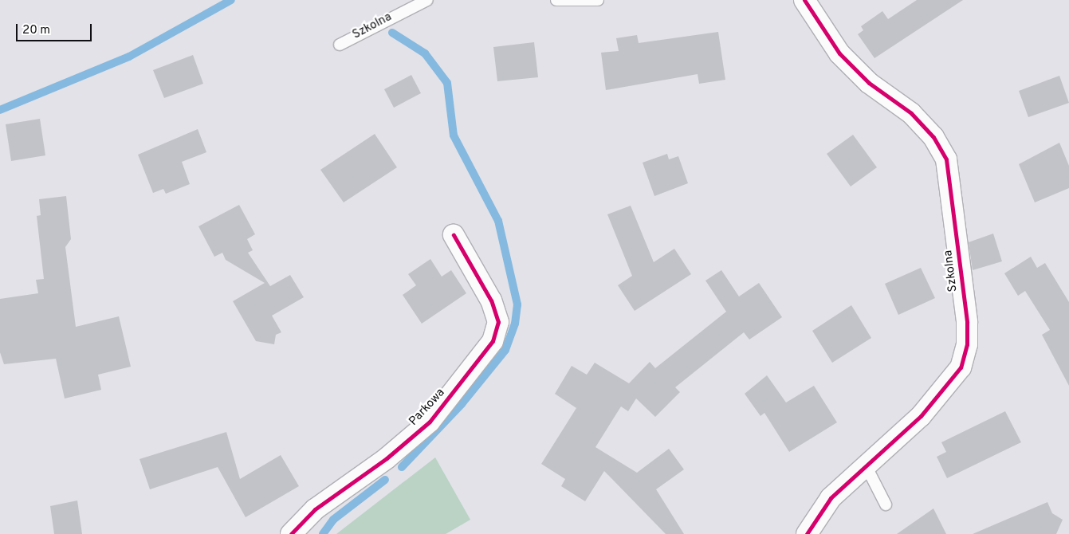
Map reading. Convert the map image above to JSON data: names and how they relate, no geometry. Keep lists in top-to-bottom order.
{
  "streets": {
    "street": ["Szkolna", "Parkowa"]
  },
  "scale_bar": "20 m"
}
